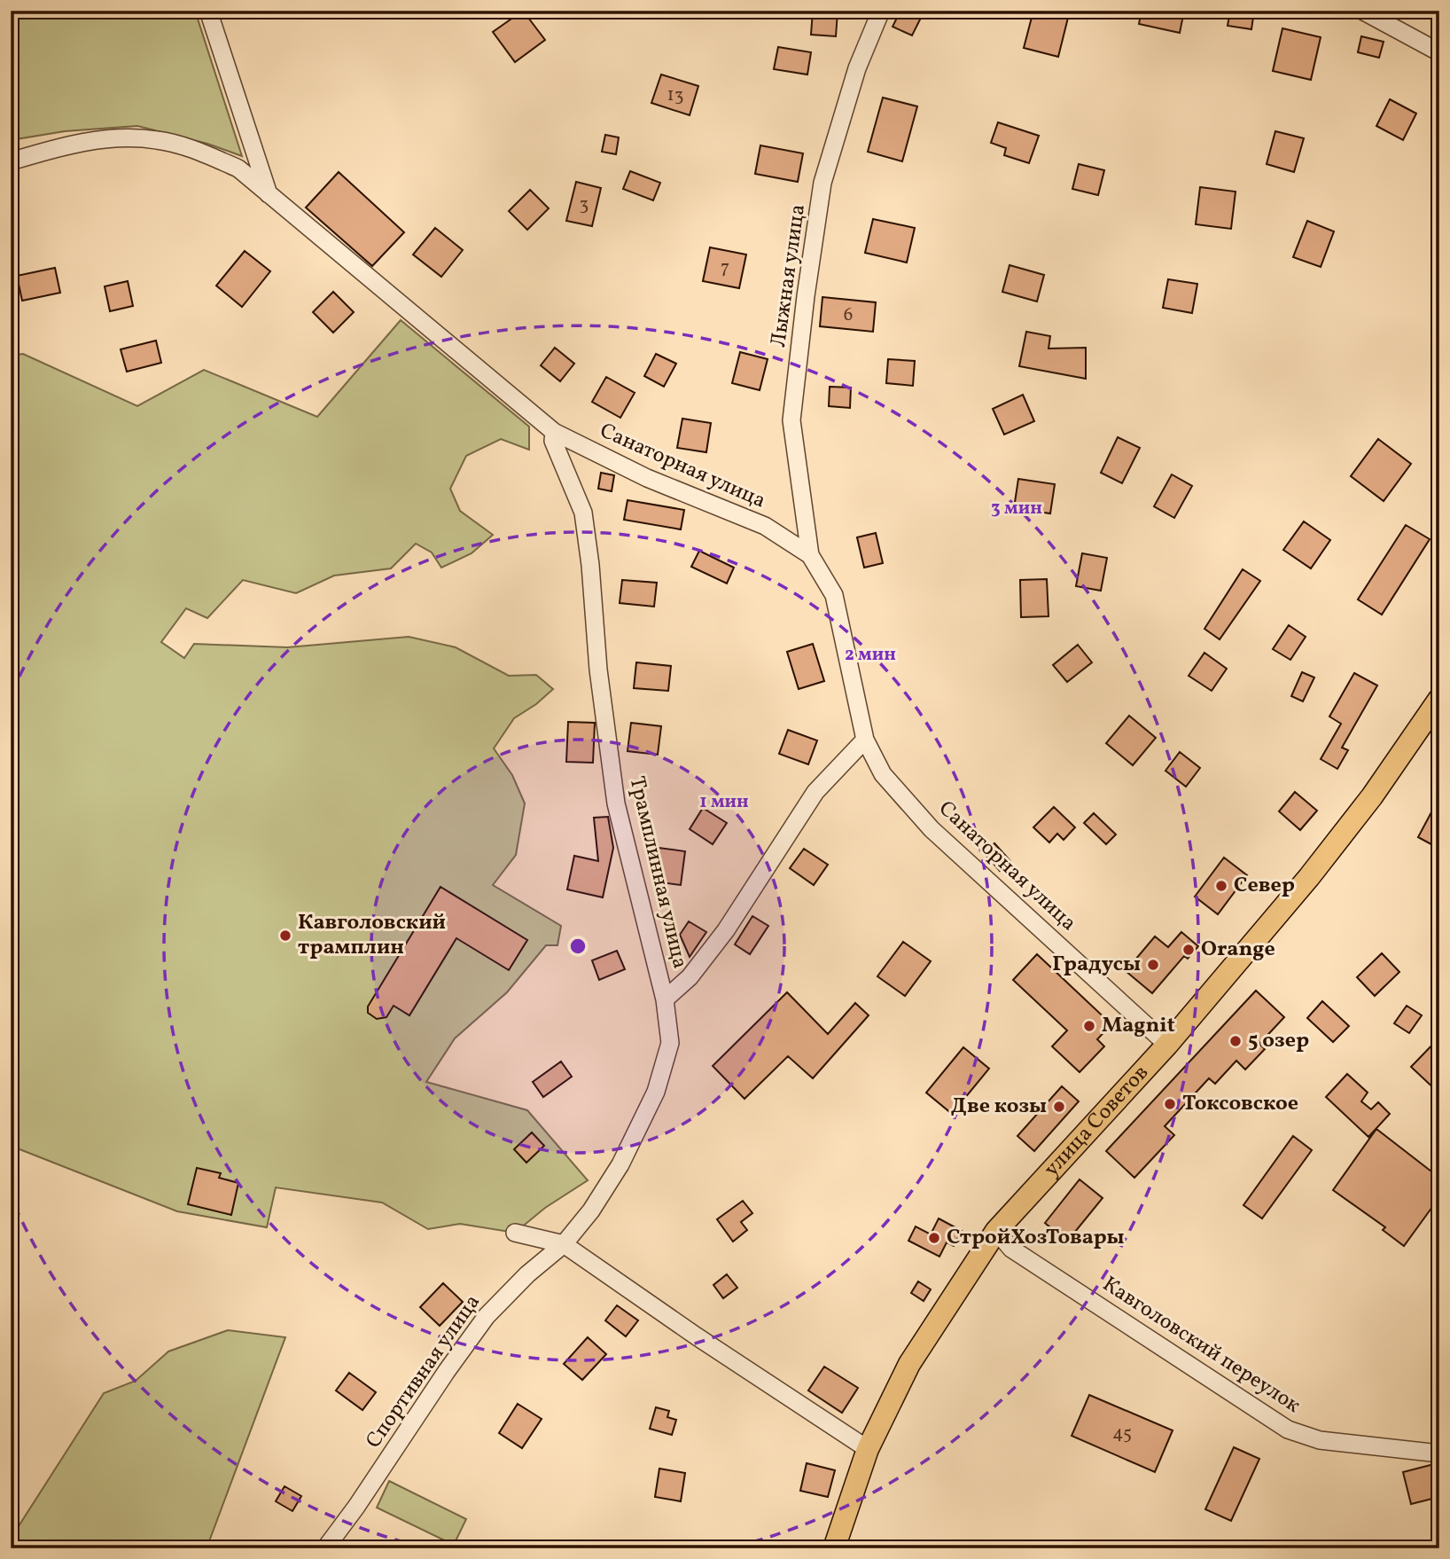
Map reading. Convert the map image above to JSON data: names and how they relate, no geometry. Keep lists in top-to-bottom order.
{
  "streets": {
    "main road": ["улица Советов"],
    "street": [
      "Лыжная улица",
      "Санаторная улица",
      "Трамплинная улица",
      "Кавголовский переулок",
      "Спортивная улица"
    ]
  },
  "crossings": [
    ["Лыжная улица", "Санаторная улица"],
    ["Санаторная улица", "Трамплинная улица"],
    ["Санаторная улица", "улица Советов"],
    ["Трамплинная улица", "Спортивная улица"],
    ["улица Советов", "Кавголовский переулок"]
  ],
  "places": [
    "Север",
    "Кавголовский трамплин",
    "Orange",
    "Градусы",
    "Magnit",
    "5 озер",
    "Токсовское",
    "Две козы",
    "СтройХозТовары"
  ],
  "house_numbers": [
    "13",
    "3",
    "7",
    "6",
    "45"
  ],
  "rings": ["3 мин", "2 мин", "1 мин"]
}
